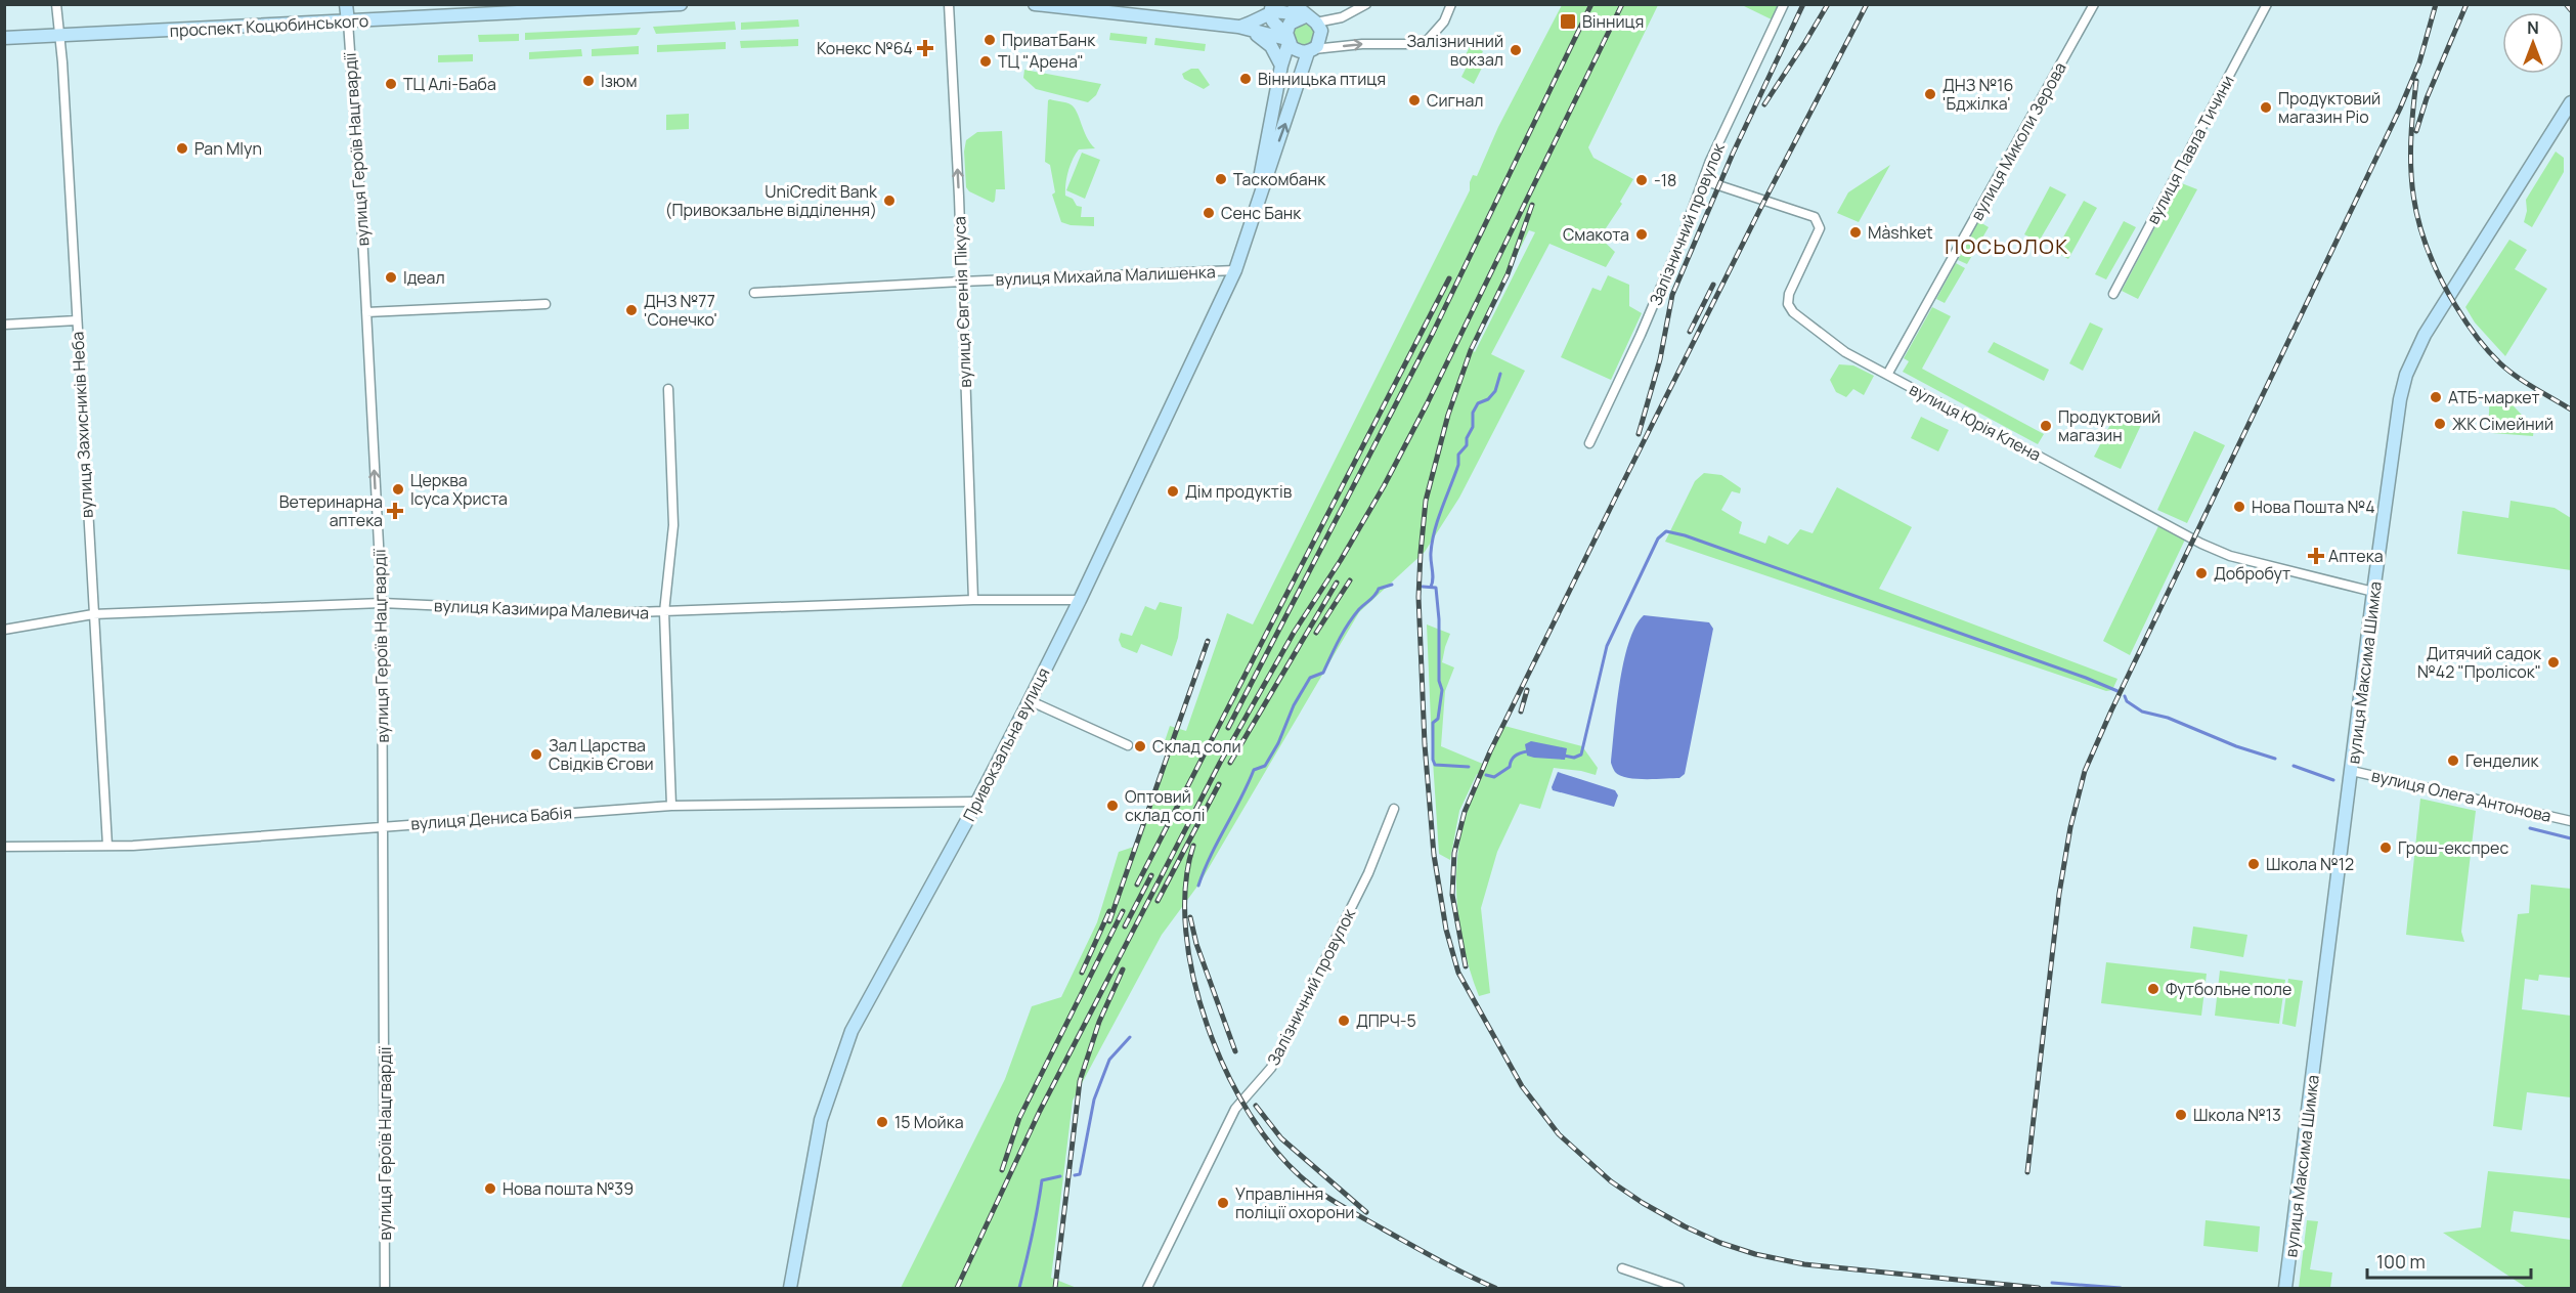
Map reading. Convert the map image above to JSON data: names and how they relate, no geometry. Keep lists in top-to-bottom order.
{
  "streets": {
    "main road": [
      "проспект Коцюбинського",
      "вулиця Героїв Нацгвардії",
      "вулиця Максима Шимка",
      "Привокзальна вулиця"
    ],
    "street": [
      "вулиця Миколи Зерова",
      "вулиця Павла Тичини",
      "Залізничний провулок",
      "вулиця Михайла Малишенка",
      "вулиця Євгенія Пікуса",
      "вулиця Юрія Клена",
      "вулиця Захисників Неба",
      "вулиця Казимира Малевича",
      "вулиця Олега Антонова",
      "вулиця Дениса Бабія"
    ]
  },
  "crossings": [
    ["проспект Коцюбинського", "вулиця Героїв Нацгвардії"],
    ["проспект Коцюбинського", "вулиця Захисників Неба"],
    ["вулиця Миколи Зерова", "вулиця Юрія Клена"],
    ["вулиця Героїв Нацгвардії", "вулиця Казимира Малевича"],
    ["вулиця Героїв Нацгвардії", "вулиця Дениса Бабія"],
    ["Залізничний провулок", "вулиця Юрія Клена"],
    ["вулиця Михайла Малишенка", "вулиця Євгенія Пікуса"],
    ["вулиця Михайла Малишенка", "Привокзальна вулиця"],
    ["вулиця Євгенія Пікуса", "вулиця Казимира Малевича"],
    ["вулиця Юрія Клена", "вулиця Максима Шимка"],
    ["вулиця Захисників Неба", "вулиця Казимира Малевича"],
    ["вулиця Захисників Неба", "вулиця Дениса Бабія"],
    ["вулиця Казимира Малевича", "Привокзальна вулиця"],
    ["вулиця Максима Шимка", "вулиця Олега Антонова"],
    ["Привокзальна вулиця", "вулиця Дениса Бабія"]
  ],
  "one_way": ["вулиця Євгенія Пікуса"],
  "districts": ["ПОСЬОЛОК"],
  "places": {
    "transit": ["Вінниця"],
    "other": [
      "ПриватБанк",
      "Залізничний вокзал",
      "ТЦ \"Арена\"",
      "Вінницька птиця",
      "Ізюм",
      "ТЦ Алі-Баба",
      "ДНЗ №16 'Бджілка'",
      "Сигнал",
      "Продуктовий магазин Ріо",
      "Pan Mlyn",
      "Таскомбанк",
      "-18",
      "UniCredit Bank (Привокзальне відділення)",
      "Сенс Банк",
      "Màshket",
      "Смакота",
      "Ідеал",
      "ДНЗ №77 'Сонечко'",
      "АТБ-маркет",
      "ЖК Сімейний",
      "Продуктовий магазин",
      "Церква Ісуса Христа",
      "Дім продуктів",
      "Нова Пошта №4",
      "Добробут",
      "Дитячий садок №42 \"Пролісок\"",
      "Склад соли",
      "Зал Царства Свідків Єгови",
      "Генделик",
      "Оптовий склад солі",
      "Грош-експрес",
      "Школа №12",
      "Футбольне поле",
      "ДПРЧ-5",
      "Школа №13",
      "15 Мойка",
      "Нова пошта №39",
      "Управління поліції охорони"
    ],
    "health": ["Конекс №64", "Ветеринарна аптека", "Аптека"]
  },
  "scale_bar": "100 m",
  "north": "top"
}
